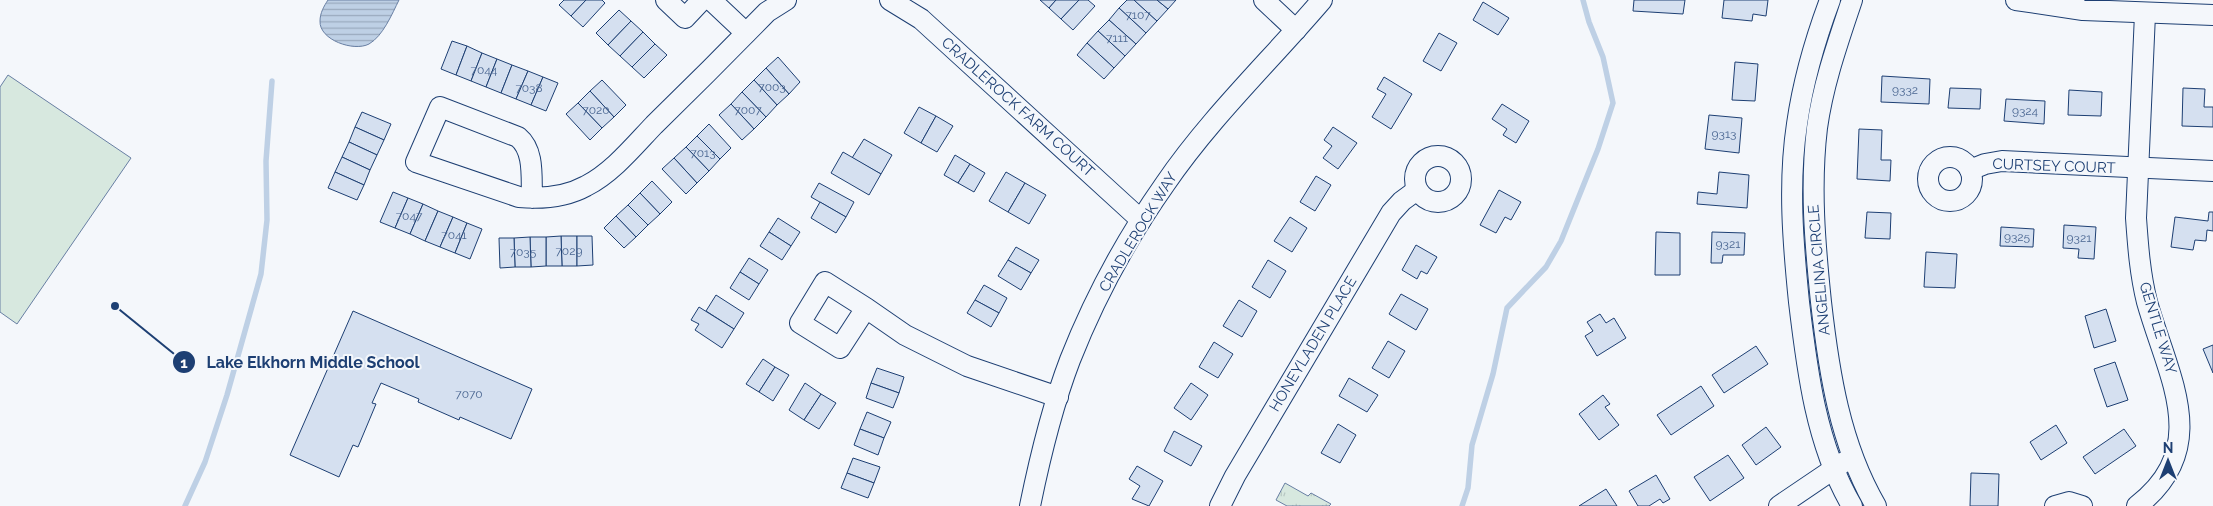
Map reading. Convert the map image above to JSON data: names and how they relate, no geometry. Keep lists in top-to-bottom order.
{
  "streets": {
    "street": [
      "CRADLEROCK FARM COURT",
      "CURTSEY COURT",
      "CRADLEROCK WAY",
      "ANGELINA CIRCLE",
      "GENTLE WAY",
      "HONEYLADEN PLACE"
    ]
  },
  "crossings": [
    ["CRADLEROCK FARM COURT", "CRADLEROCK WAY"],
    ["CURTSEY COURT", "GENTLE WAY"]
  ],
  "places": ["Lake Elkhorn Middle School"],
  "house_numbers": [
    "7107",
    "7111",
    "7044",
    "7003",
    "7038",
    "9332",
    "7020",
    "7007",
    "9324",
    "9313",
    "7013",
    "7047",
    "7041",
    "9325",
    "9321",
    "9321",
    "7029",
    "7035",
    "7070"
  ],
  "north": "top"
}
